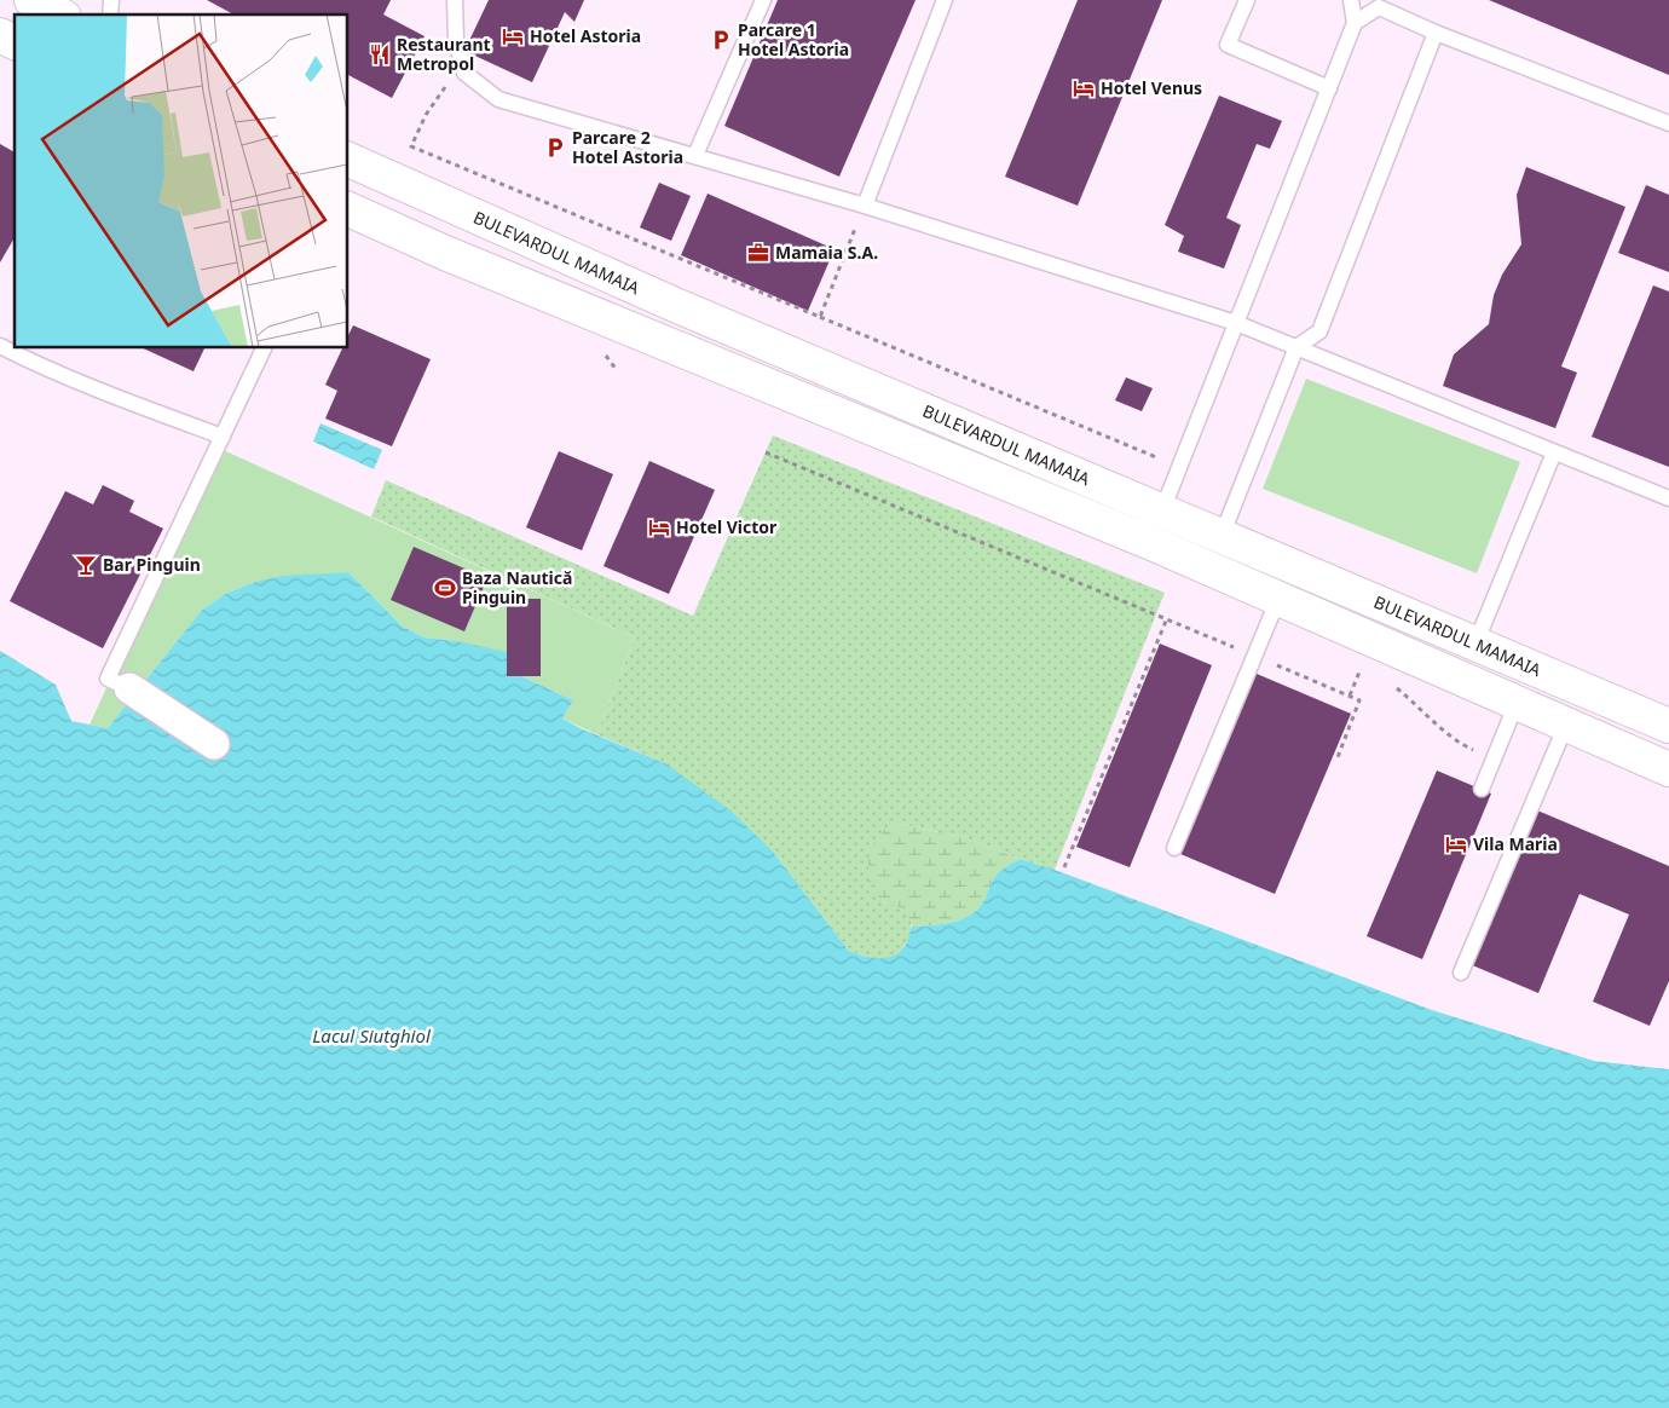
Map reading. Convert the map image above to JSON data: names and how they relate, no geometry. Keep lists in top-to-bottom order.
{
  "streets": {
    "main road": ["BULEVARDUL MAMAIA"]
  },
  "water": ["Lacul Siutghiol"],
  "places": {
    "hotel": [
      "Hotel Astoria",
      "Hotel Venus",
      "Hotel Victor",
      "Vila Maria"
    ],
    "parking": ["Parcare 1 Hotel Astoria", "Parcare 2 Hotel Astoria"],
    "restaurant": ["Restaurant Metropol"],
    "office": ["Mamaia S.A."],
    "bar": ["Bar Pinguin"],
    "sports": ["Baza Nautică Pinguin"]
  }
}
